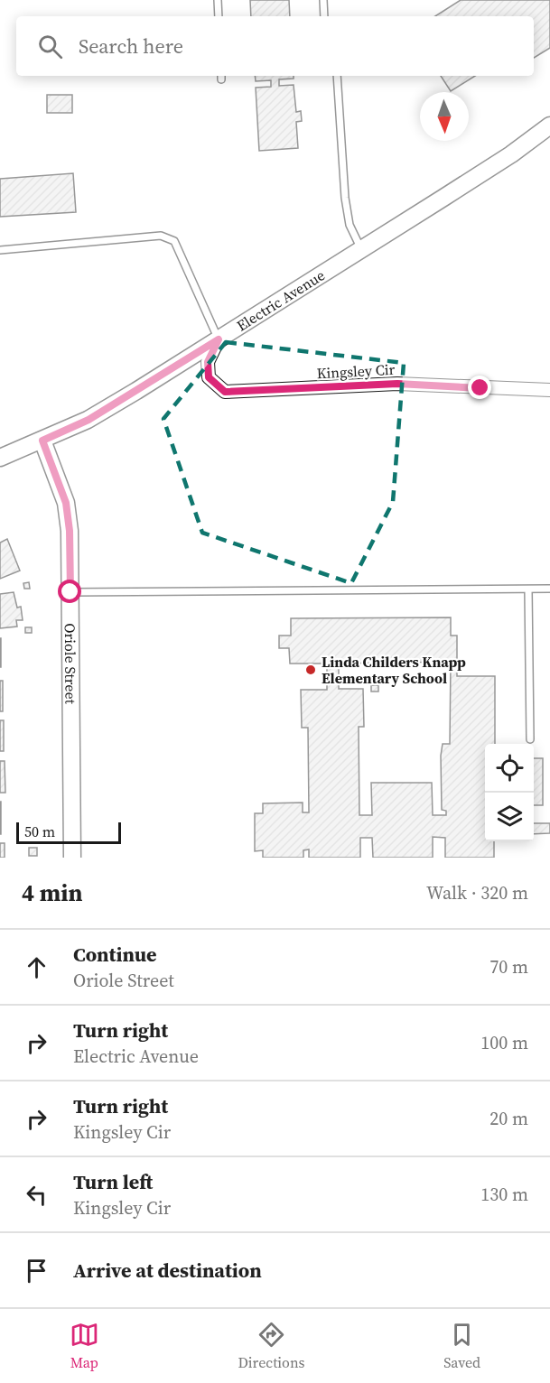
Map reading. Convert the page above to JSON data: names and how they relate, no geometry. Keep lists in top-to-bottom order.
{
  "streets": {
    "street": ["Electric Avenue", "Kingsley Cir", "Oriole Street"]
  },
  "crossings": [
    ["Electric Avenue", "Kingsley Cir"],
    ["Electric Avenue", "Oriole Street"]
  ],
  "places": ["Linda Childers Knapp Elementary School"],
  "scale_bar": "50 m",
  "north": "bottom",
  "page": {
    "search": "Search here",
    "scale": "50 m",
    "heading": ["4 min", "Walk · 320 m"],
    "list": [
      ["Continue", "Oriole Street", "70 m"],
      ["Turn right", "Electric Avenue", "100 m"],
      ["Turn right", "Kingsley Cir", "20 m"],
      ["Turn left", "Kingsley Cir", "130 m"],
      "Arrive at destination"
    ],
    "nav": ["Map", "Directions", "Saved"]
  }
}
